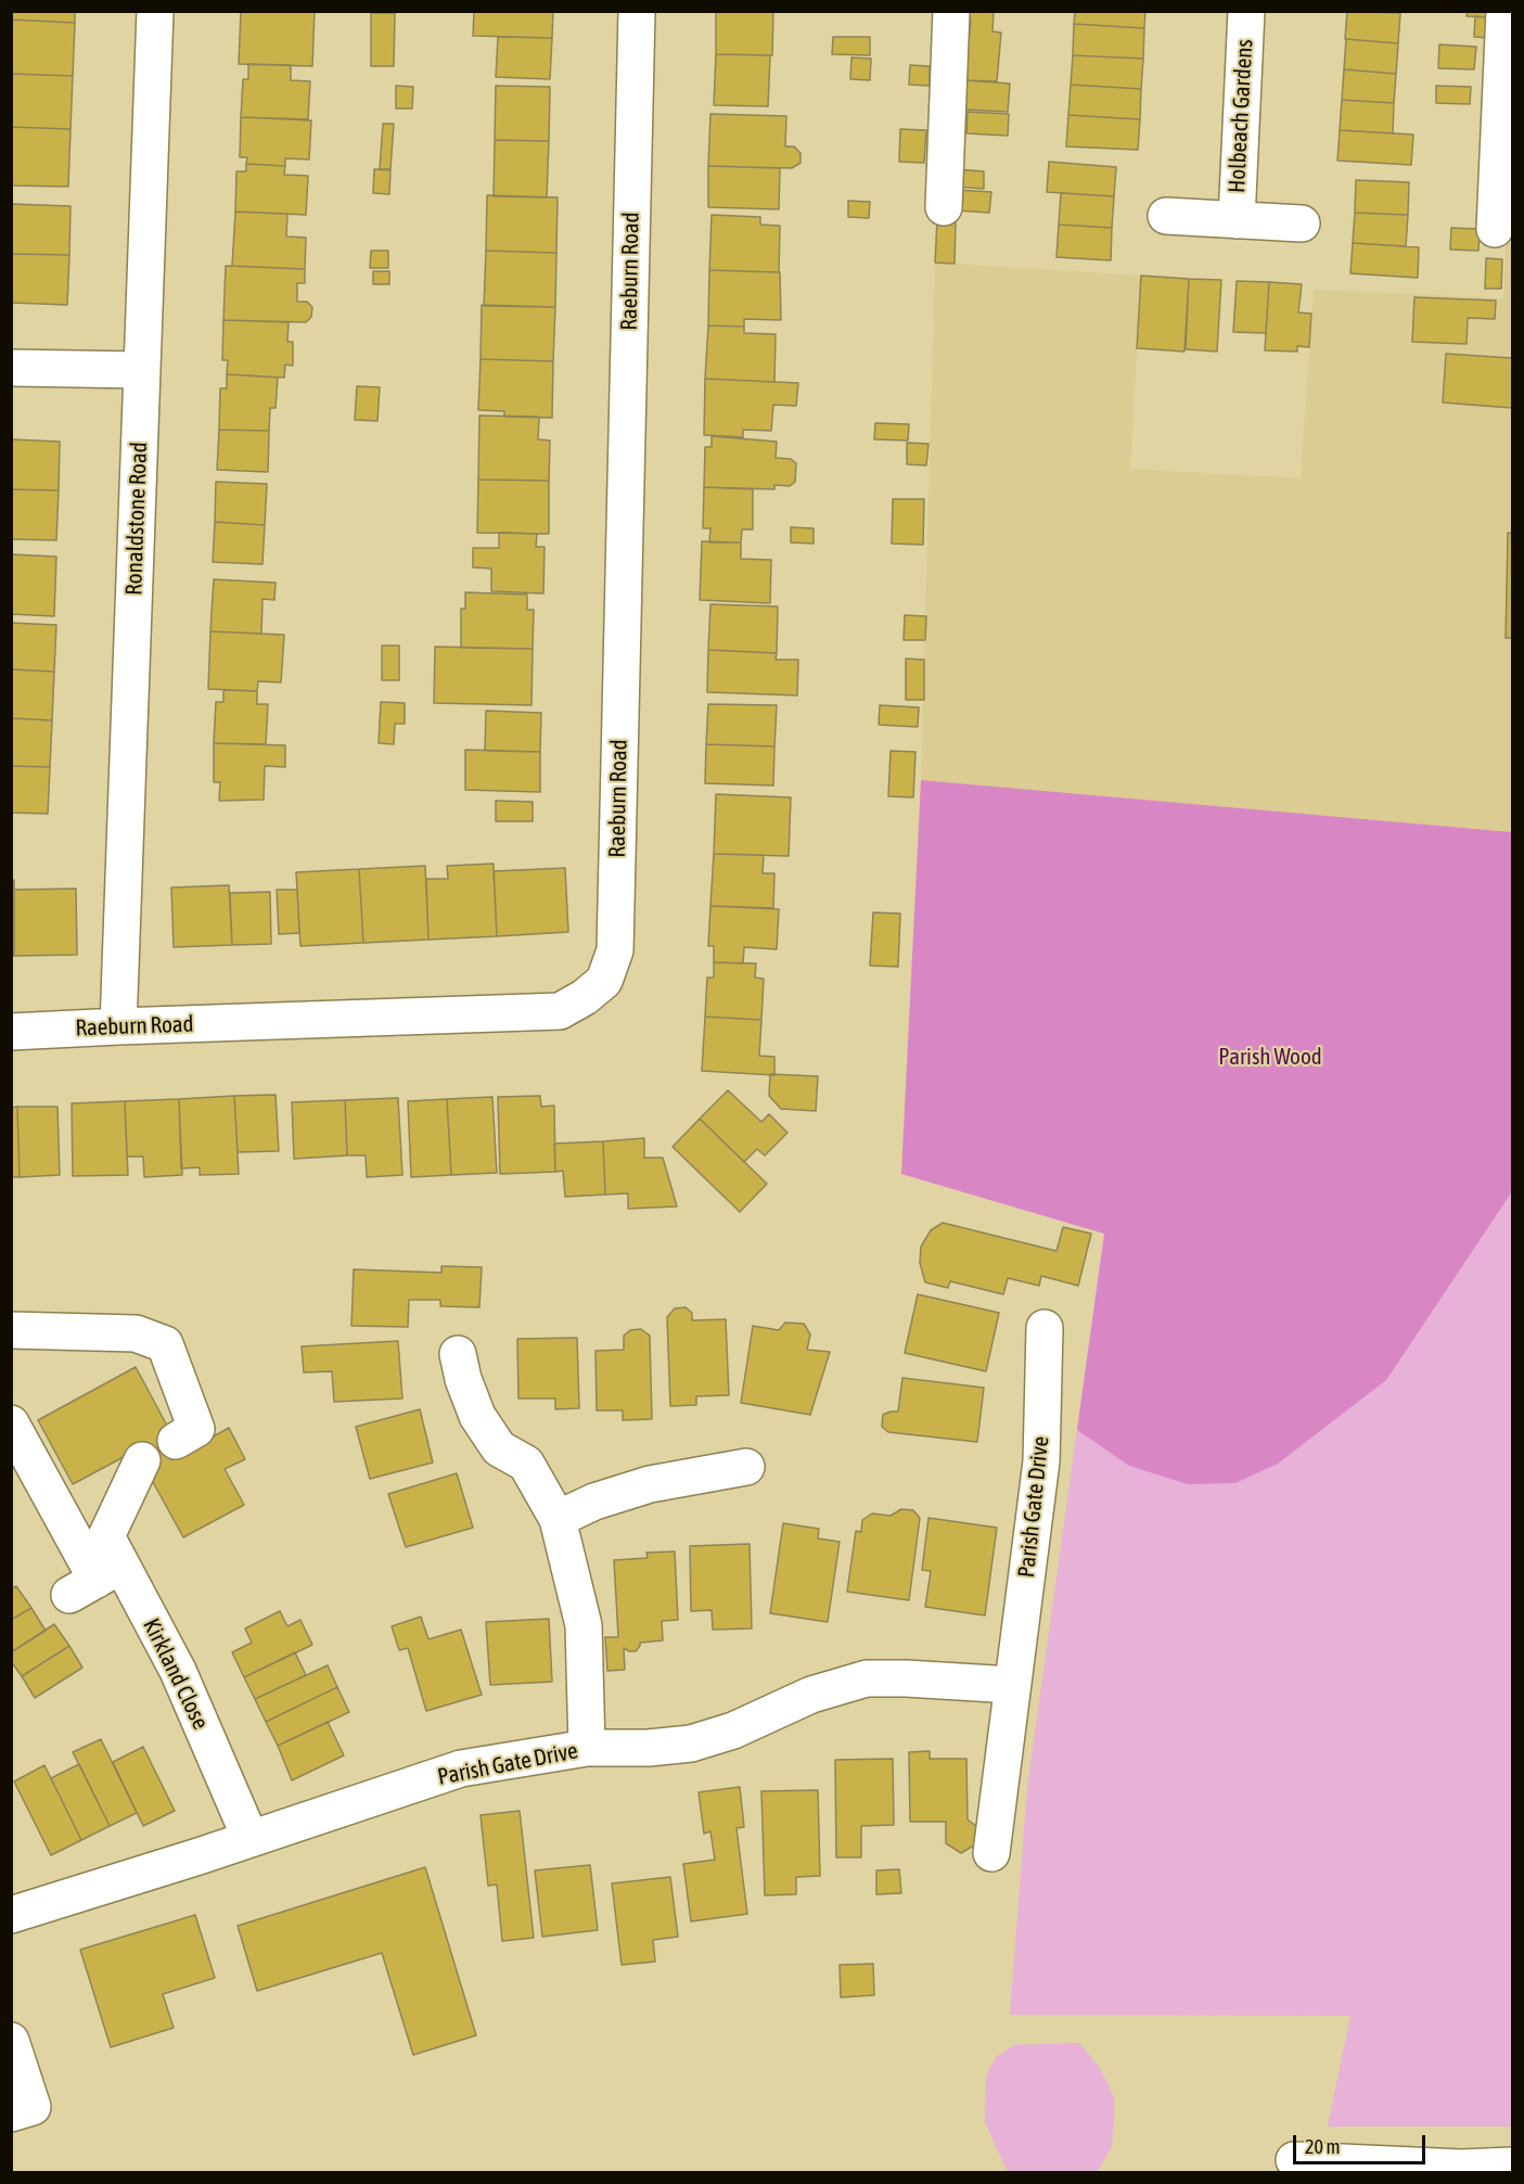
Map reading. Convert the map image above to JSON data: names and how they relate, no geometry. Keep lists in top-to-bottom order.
{
  "streets": {
    "street": [
      "Holbeach Gardens",
      "Raeburn Road",
      "Ronaldstone Road",
      "Parish Gate Drive",
      "Kirkland Close"
    ]
  },
  "crossings": [
    ["Raeburn Road", "Ronaldstone Road"],
    ["Parish Gate Drive", "Kirkland Close"]
  ],
  "parks": ["Parish Wood"],
  "scale_bar": "20 m"
}
